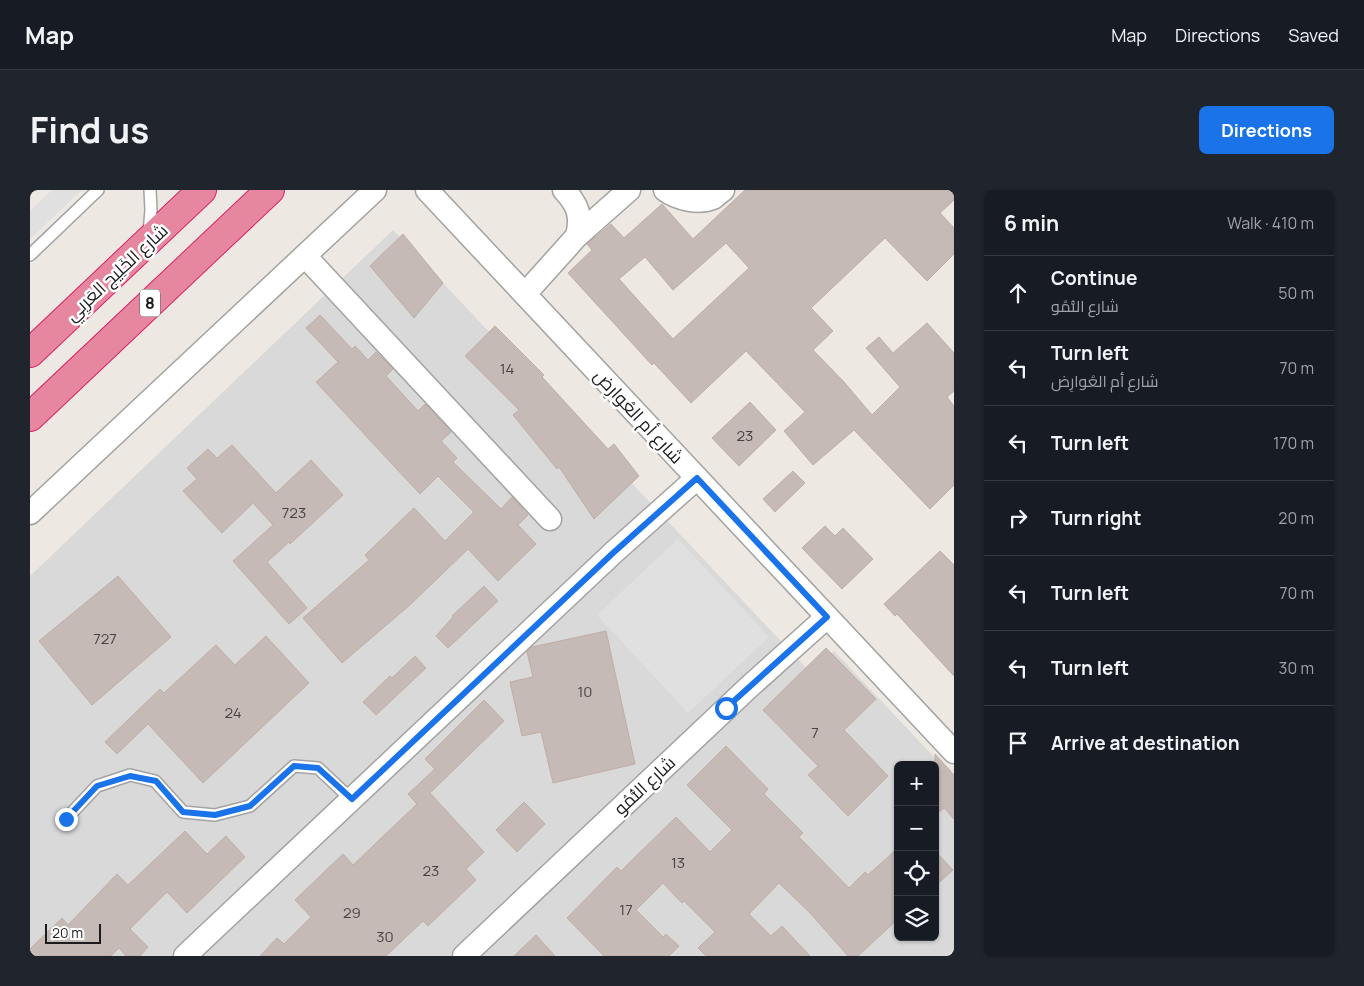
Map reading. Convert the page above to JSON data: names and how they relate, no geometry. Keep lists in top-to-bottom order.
{
  "streets": {
    "highway": ["شارع الخَلِيج العَربِي", "8"],
    "street": ["شارع أم العُوارِض", "شارع النُّمُو"]
  },
  "crossings": [
    ["شارع أم العُوارِض", "شارع النُّمُو"]
  ],
  "house_numbers": [
    "14",
    "23",
    "723",
    "727",
    "10",
    "24",
    "7",
    "13",
    "23",
    "17",
    "29",
    "30"
  ],
  "scale_bar": "20 m",
  "page": {
    "header": "Map",
    "nav": ["Map", "Directions", "Saved"],
    "title": "Find us",
    "buttons": "Directions",
    "heading": ["6 min", "Walk · 410 m"],
    "list": [
      ["Continue", "شارع النُّمُو", "50 m"],
      ["Turn left", "شارع أم العُوارِض", "70 m"],
      ["Turn left", "170 m"],
      ["Turn right", "20 m"],
      ["Turn left", "70 m"],
      ["Turn left", "30 m"],
      "Arrive at destination"
    ],
    "map_buttons": ["+", "−"],
    "scale": "20 m"
  }
}
